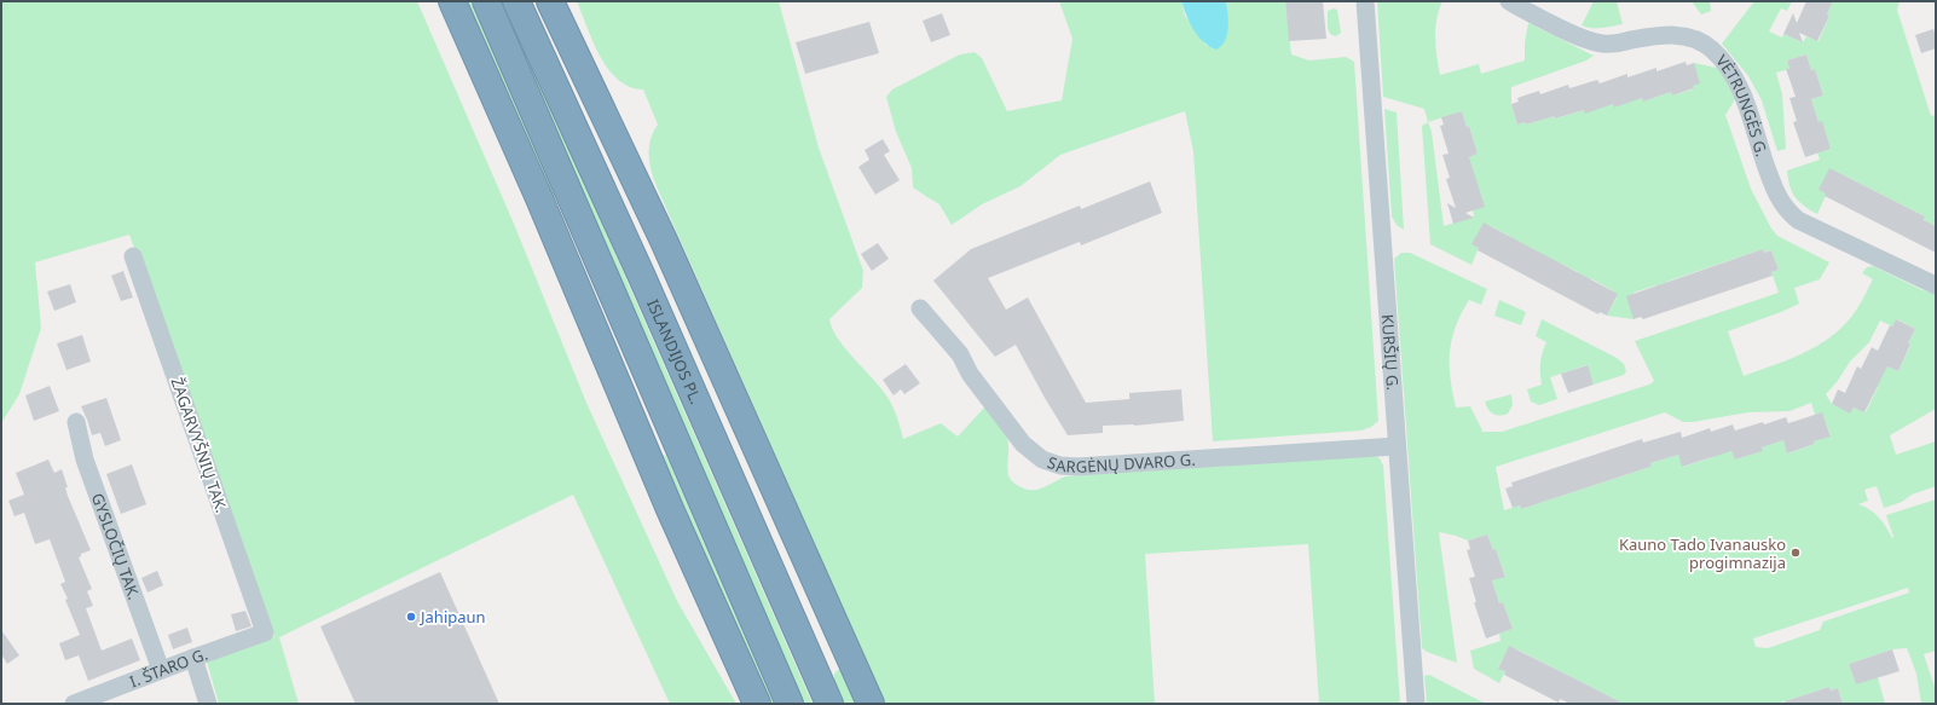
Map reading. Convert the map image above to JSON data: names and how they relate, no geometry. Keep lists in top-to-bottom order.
{
  "streets": {
    "highway": ["ISLANDIJOS PL."],
    "street": [
      "VĖTRUNGĖS G.",
      "KURŠIŲ G.",
      "ŽAGARVYŠNIŲ TAK.",
      "SARGĖNŲ DVARO G.",
      "GYSLOČIŲ TAK.",
      "I. ŠTARO G."
    ]
  },
  "crossings": [
    ["KURŠIŲ G.", "SARGĖNŲ DVARO G."],
    ["ŽAGARVYŠNIŲ TAK.", "I. ŠTARO G."],
    ["GYSLOČIŲ TAK.", "I. ŠTARO G."]
  ],
  "places": ["Kauno Tado Ivanausko progimnazija", "Jahipaun"]
}
